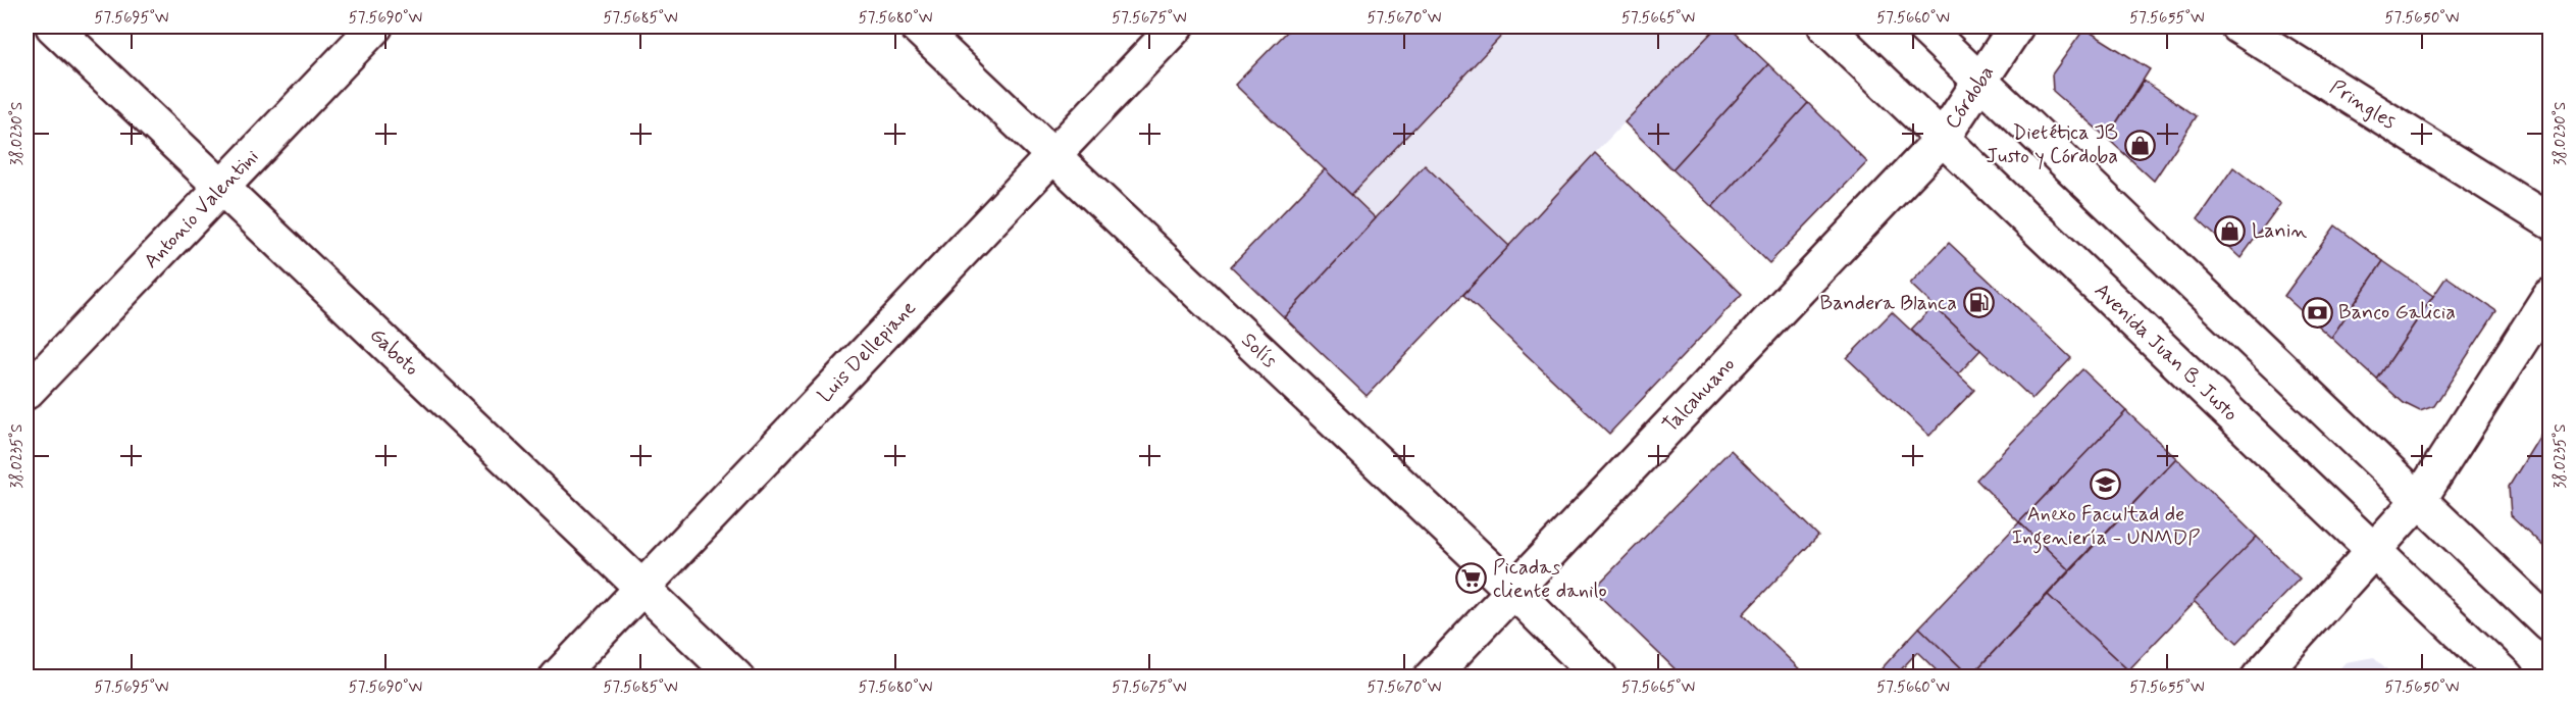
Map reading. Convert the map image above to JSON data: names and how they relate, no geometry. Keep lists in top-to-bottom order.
{
  "streets": {
    "street": [
      "Córdoba",
      "Pringles",
      "Antonio Valentini",
      "Solís",
      "Avenida Juan B. Justo",
      "Gaboto",
      "Luis Dellepiane",
      "Talcahuano"
    ]
  },
  "crossings": [
    ["Córdoba", "Avenida Juan B. Justo"],
    ["Córdoba", "Talcahuano"],
    ["Antonio Valentini", "Gaboto"],
    ["Solís", "Luis Dellepiane"],
    ["Solís", "Talcahuano"],
    ["Avenida Juan B. Justo", "Talcahuano"],
    ["Gaboto", "Luis Dellepiane"]
  ],
  "places": {
    "shop": ["Dietética JB Justo y Córdoba", "Lanin"],
    "fuel station": ["Bandera Blanca"],
    "bank": ["Banco Galicia"],
    "school or university": ["Anexo Facultad de Ingeniería - UNMDP"],
    "supermarket": ["Picadas cliente danilo"]
  },
  "coordinates": [
    "57.5695°W",
    "57.5690°W",
    "57.5685°W",
    "57.5680°W",
    "57.5675°W",
    "57.5670°W",
    "57.5665°W",
    "57.5660°W",
    "57.5655°W",
    "57.5650°W",
    "38.0230°S",
    "38.0235°S"
  ]
}
